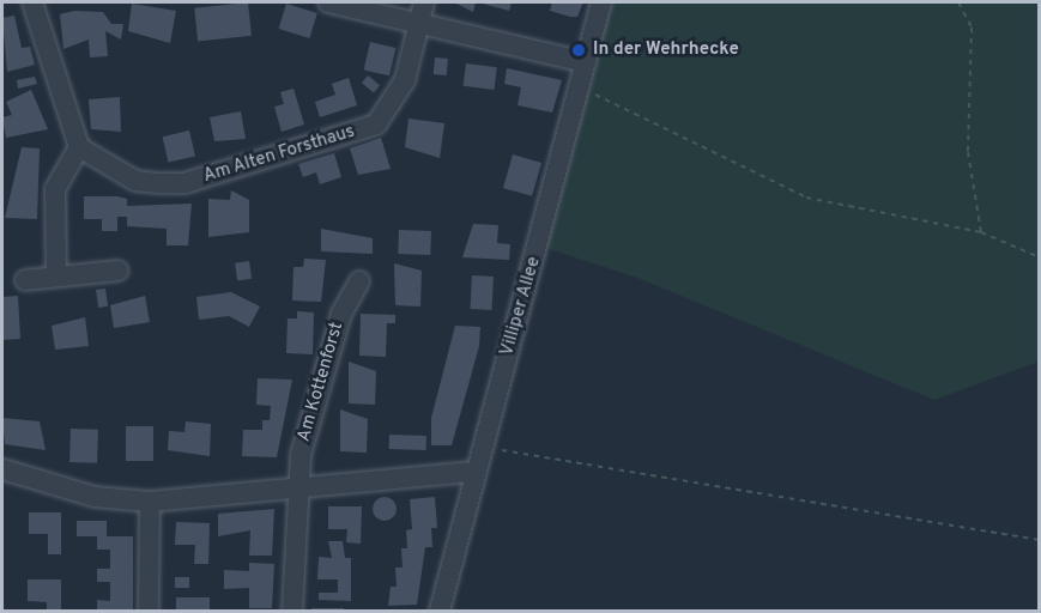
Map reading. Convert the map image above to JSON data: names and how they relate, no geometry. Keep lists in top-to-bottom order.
{
  "streets": {
    "street": ["Am Alten Forsthaus", "Villiper Allee", "Am Kottenforst"]
  },
  "places": ["In der Wehrhecke"]
}
